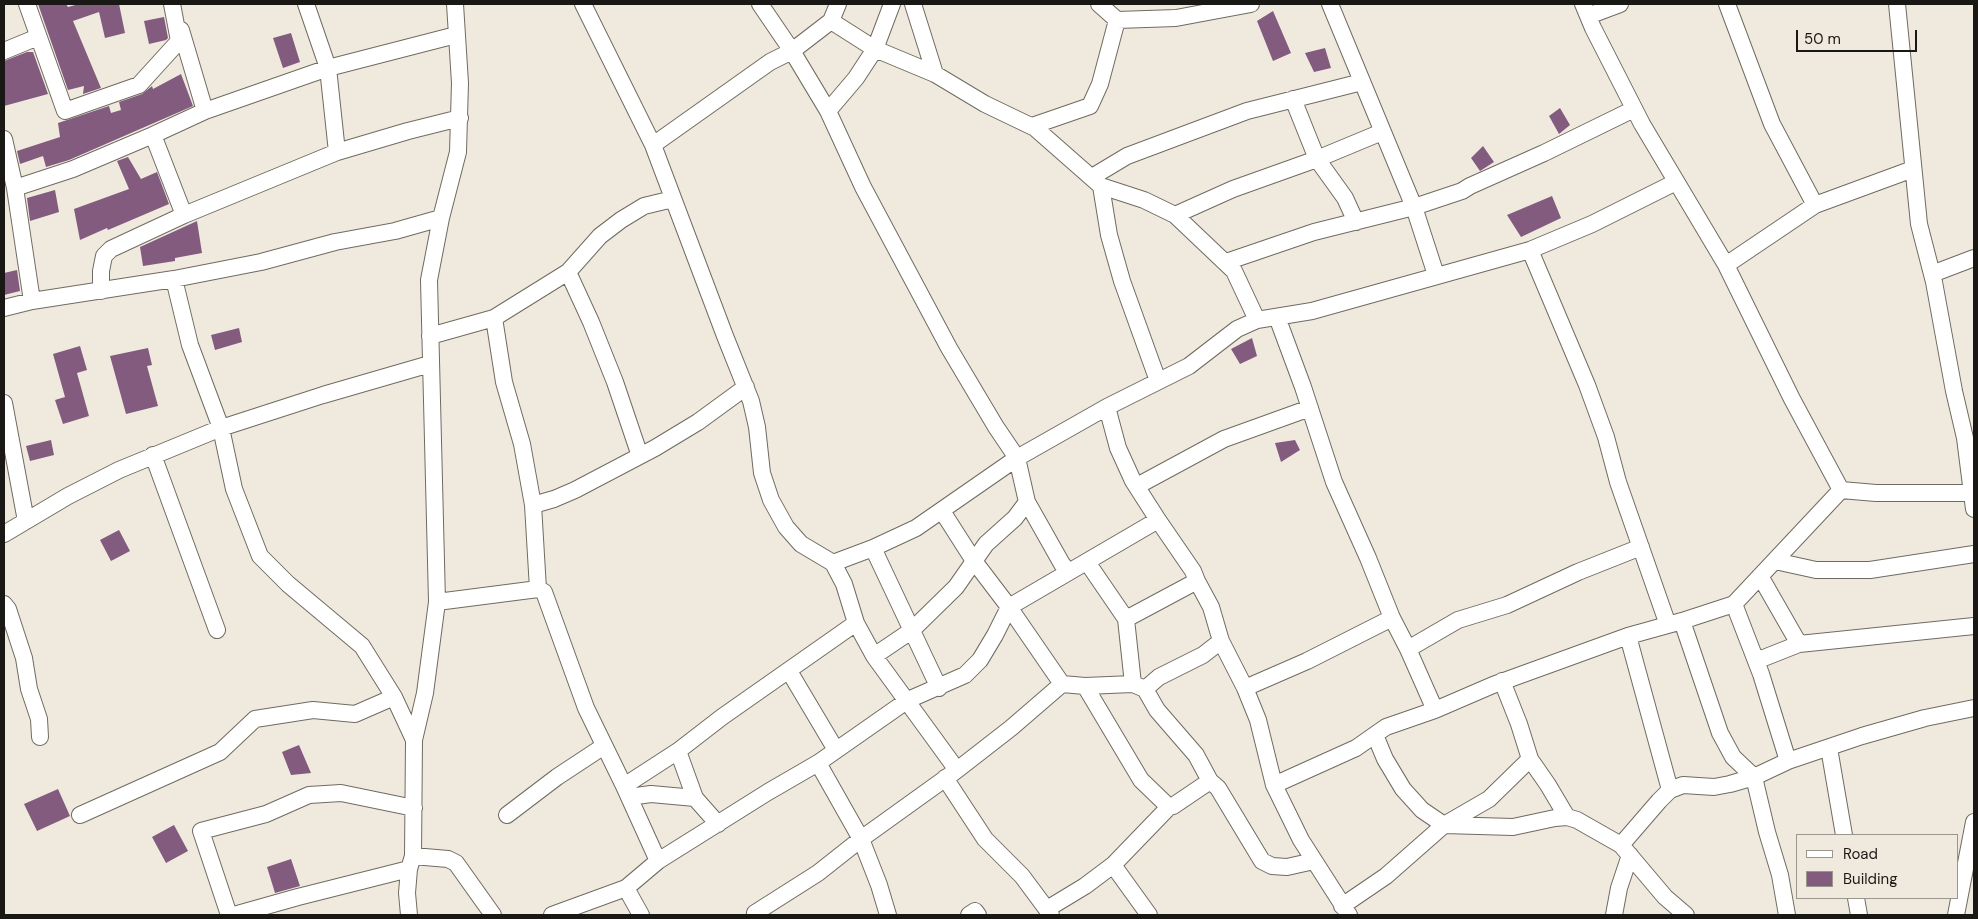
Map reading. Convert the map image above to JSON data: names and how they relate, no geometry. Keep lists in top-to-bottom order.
{
  "legend": ["Road", "Building"],
  "scale_bar": "50 m"
}
